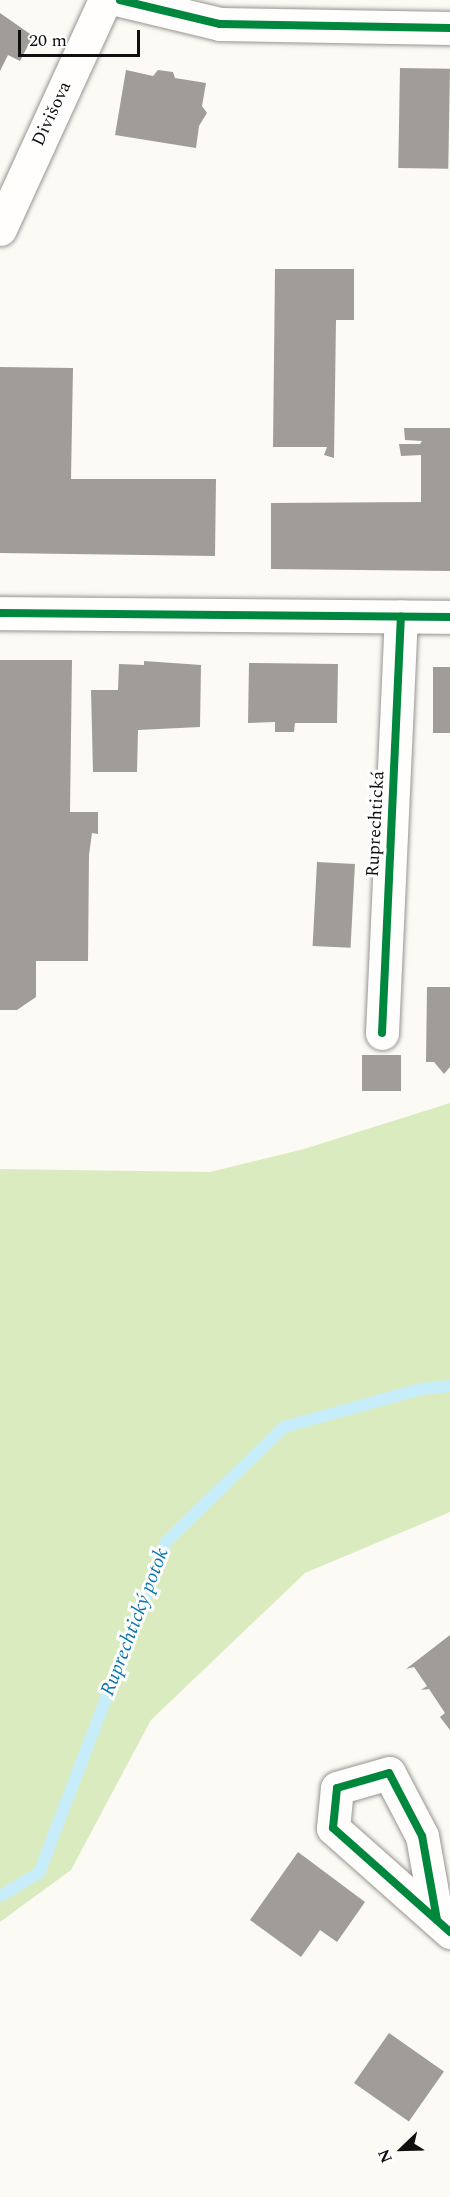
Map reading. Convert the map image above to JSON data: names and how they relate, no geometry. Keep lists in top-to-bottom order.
{
  "streets": {
    "street": ["Divišova", "Ruprechtická"]
  },
  "water": ["Ruprechtický potok"],
  "scale_bar": "20 m",
  "north": "bottom left"
}
